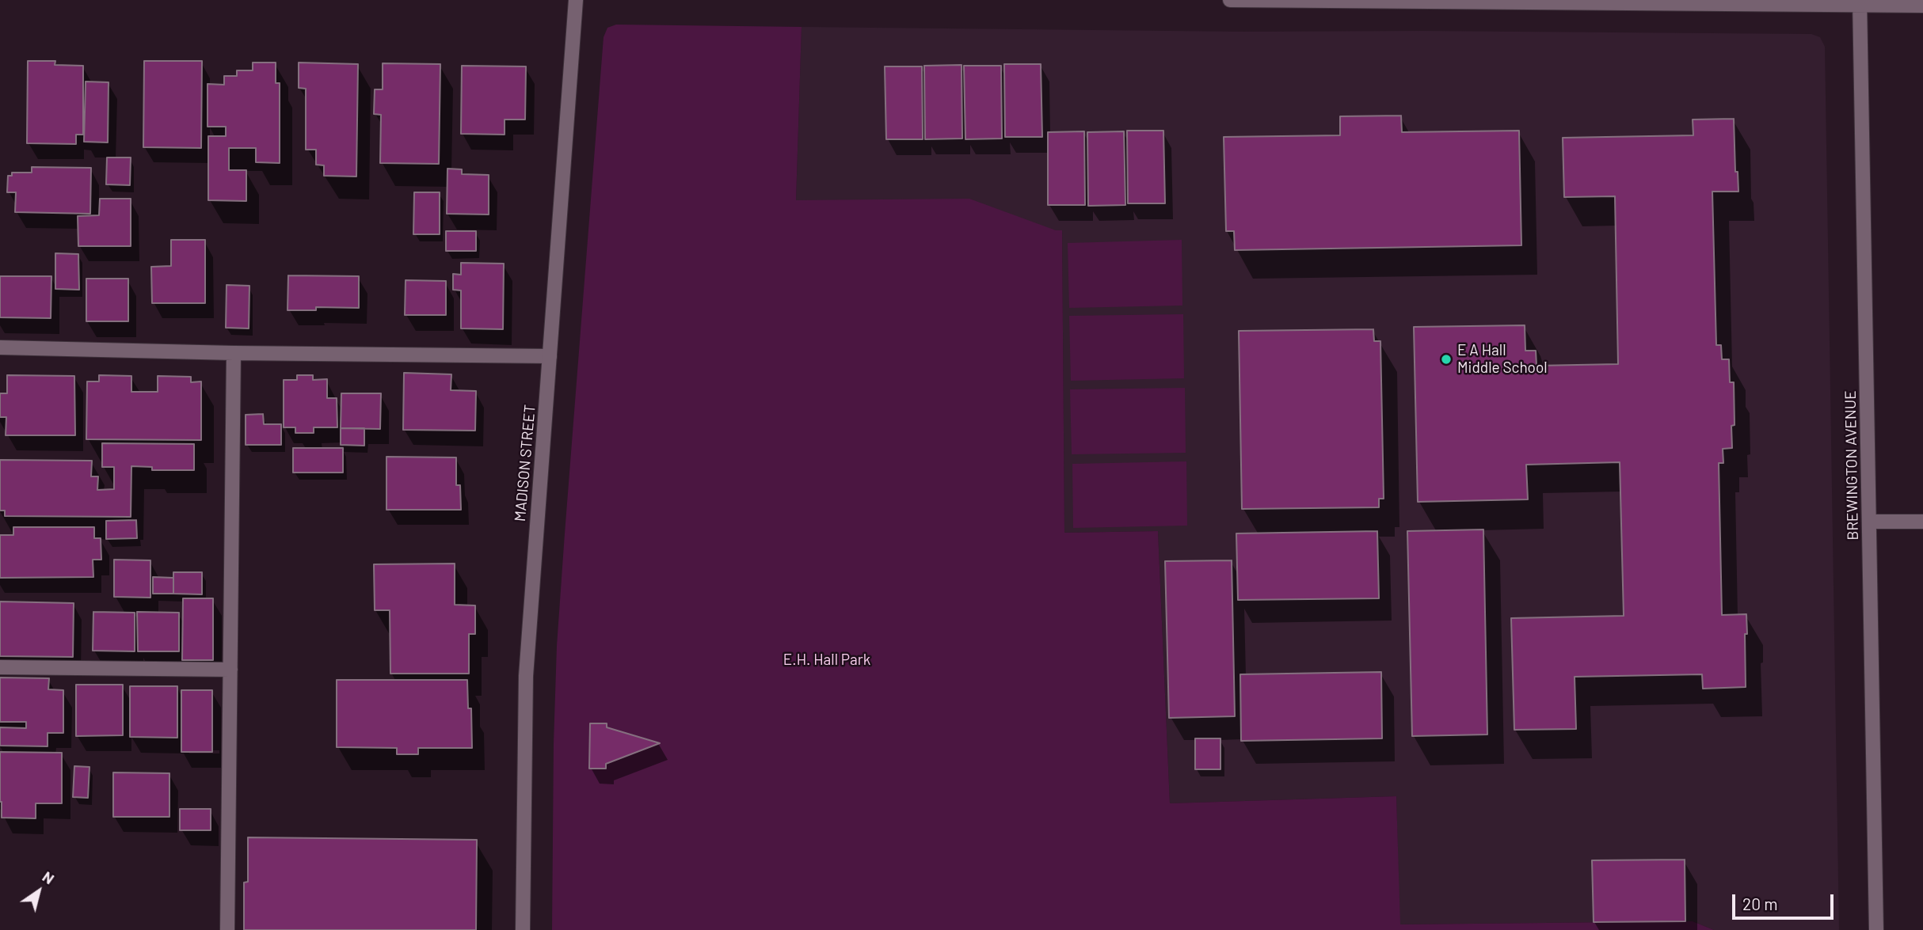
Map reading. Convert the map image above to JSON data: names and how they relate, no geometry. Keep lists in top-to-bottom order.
{
  "streets": {
    "street": ["MADISON STREET", "BREWINGTON AVENUE"]
  },
  "parks": ["E.H. Hall Park"],
  "places": ["E A Hall Middle School"],
  "scale_bar": "20 m",
  "north": "top right"
}
